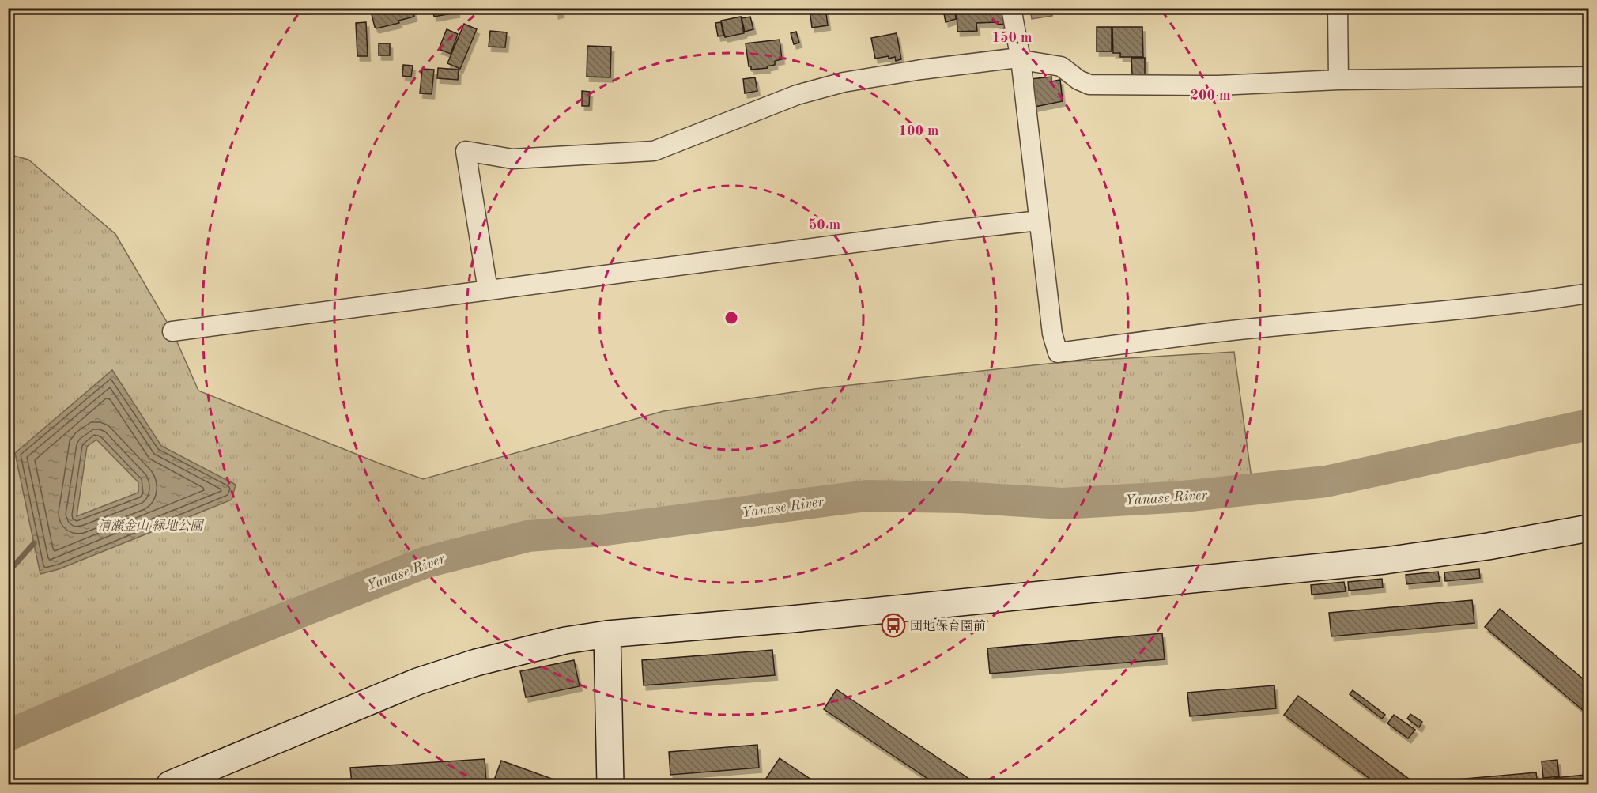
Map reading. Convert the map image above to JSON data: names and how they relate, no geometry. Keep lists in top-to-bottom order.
{
  "water": ["Yanase River"],
  "parks": ["清瀬金山 緑地公園"],
  "places": {
    "bus stop": ["団地保育園前"]
  },
  "rings": [
    "150 m",
    "200 m",
    "100 m",
    "50 m"
  ]
}
